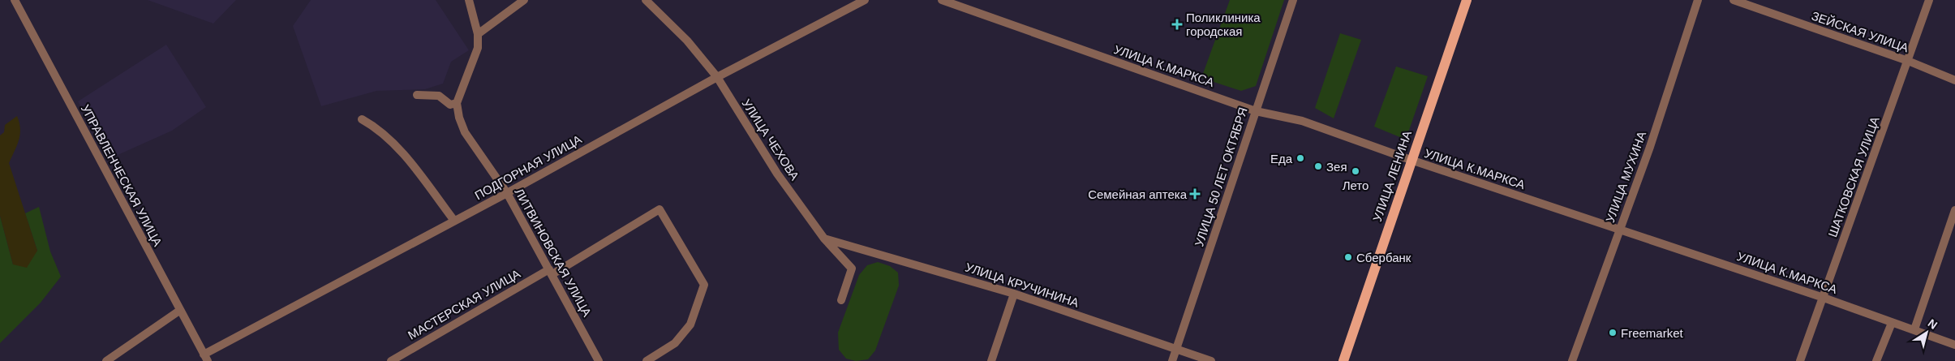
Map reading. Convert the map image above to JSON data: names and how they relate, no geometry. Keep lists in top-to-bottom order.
{
  "streets": {
    "main road": ["УЛИЦА ЛЕНИНА"],
    "street": [
      "ЗЕЙСКАЯ УЛИЦА",
      "УЛИЦА К.МАРКСА",
      "УЛИЦА ЧЕХОВА",
      "ПОДГОРНАЯ УЛИЦА",
      "УПРАВЛЕНЧЕСКАЯ УЛИЦА",
      "УЛИЦА 50 ЛЕТ ОКТЯБРЯ",
      "УЛИЦА МУХИНА",
      "ШАТКОВСКАЯ УЛИЦА",
      "ЛИТВИНОВСКАЯ УЛИЦА",
      "УЛИЦА КРУЧИНИНА",
      "МАСТЕРСКАЯ УЛИЦА"
    ]
  },
  "crossings": [
    ["ЗЕЙСКАЯ УЛИЦА", "ШАТКОВСКАЯ УЛИЦА"],
    ["УЛИЦА К.МАРКСА", "УЛИЦА ЛЕНИНА"],
    ["УЛИЦА К.МАРКСА", "УЛИЦА 50 ЛЕТ ОКТЯБРЯ"],
    ["УЛИЦА К.МАРКСА", "УЛИЦА МУХИНА"],
    ["УЛИЦА К.МАРКСА", "ШАТКОВСКАЯ УЛИЦА"],
    ["УЛИЦА ЧЕХОВА", "ПОДГОРНАЯ УЛИЦА"],
    ["УЛИЦА ЧЕХОВА", "УЛИЦА КРУЧИНИНА"],
    ["ПОДГОРНАЯ УЛИЦА", "УПРАВЛЕНЧЕСКАЯ УЛИЦА"],
    ["ПОДГОРНАЯ УЛИЦА", "ЛИТВИНОВСКАЯ УЛИЦА"],
    ["УЛИЦА 50 ЛЕТ ОКТЯБРЯ", "УЛИЦА КРУЧИНИНА"],
    ["ЛИТВИНОВСКАЯ УЛИЦА", "МАСТЕРСКАЯ УЛИЦА"]
  ],
  "places": {
    "health": ["Поликлиника городская", "Семейная аптека"],
    "other": [
      "Еда",
      "Зея",
      "Лето",
      "Сбербанк",
      "Freemarket"
    ]
  },
  "north": "top right"
}
